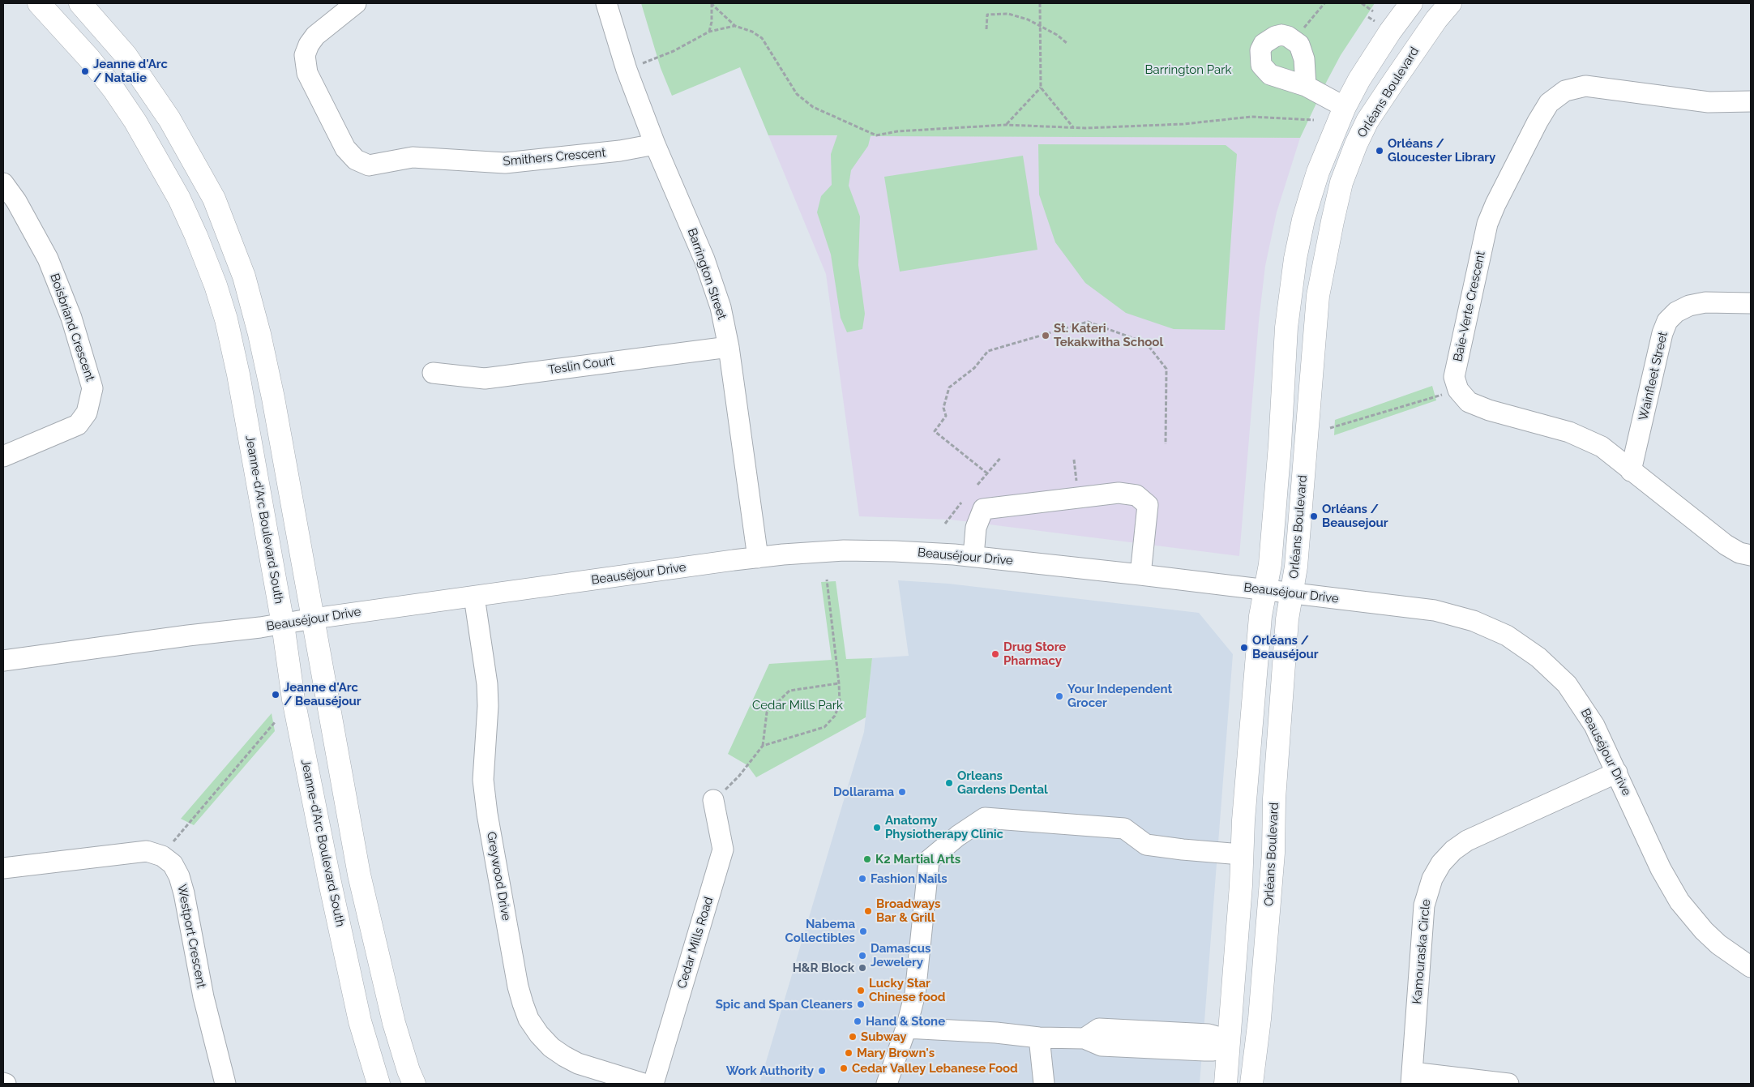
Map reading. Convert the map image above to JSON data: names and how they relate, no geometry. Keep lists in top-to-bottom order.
{
  "streets": {
    "main road": ["Orléans Boulevard", "Jeanne-d'Arc Boulevard South"],
    "street": [
      "Smithers Crescent",
      "Barrington Street",
      "Baie-Verte Crescent",
      "Boisbriand Crescent",
      "Teslin Court",
      "Wainfleet Street",
      "Beauséjour Drive",
      "Greywood Drive",
      "Westport Crescent",
      "Cedar Mills Road",
      "Kamouraska Circle"
    ]
  },
  "crossings": [
    ["Orléans Boulevard", "Beauséjour Drive"],
    ["Smithers Crescent", "Barrington Street"],
    ["Barrington Street", "Teslin Court"],
    ["Barrington Street", "Beauséjour Drive"],
    ["Jeanne-d'Arc Boulevard South", "Beauséjour Drive"],
    ["Beauséjour Drive", "Greywood Drive"],
    ["Beauséjour Drive", "Kamouraska Circle"]
  ],
  "parks": ["Barrington Park", "Cedar Mills Park"],
  "places": [
    "Jeanne d'Arc / Natalie",
    "Orléans / Gloucester Library",
    "St. Kateri Tekakwitha School",
    "Orléans / Beausejour",
    "Orléans / Beauséjour",
    "Drug Store Pharmacy",
    "Jeanne d'Arc / Beauséjour",
    "Your Independent Grocer",
    "Orleans Gardens Dental",
    "Dollarama",
    "Anatomy Physiotherapy Clinic",
    "K2 Martial Arts",
    "Fashion Nails",
    "Broadways Bar & Grill",
    "Nabema Collectibles",
    "Damascus Jewelery",
    "H&R Block",
    "Lucky Star Chinese food",
    "Spic and Span Cleaners",
    "Hand & Stone",
    "Subway",
    "Mary Brown's",
    "Cedar Valley Lebanese Food",
    "Work Authority"
  ]
}
